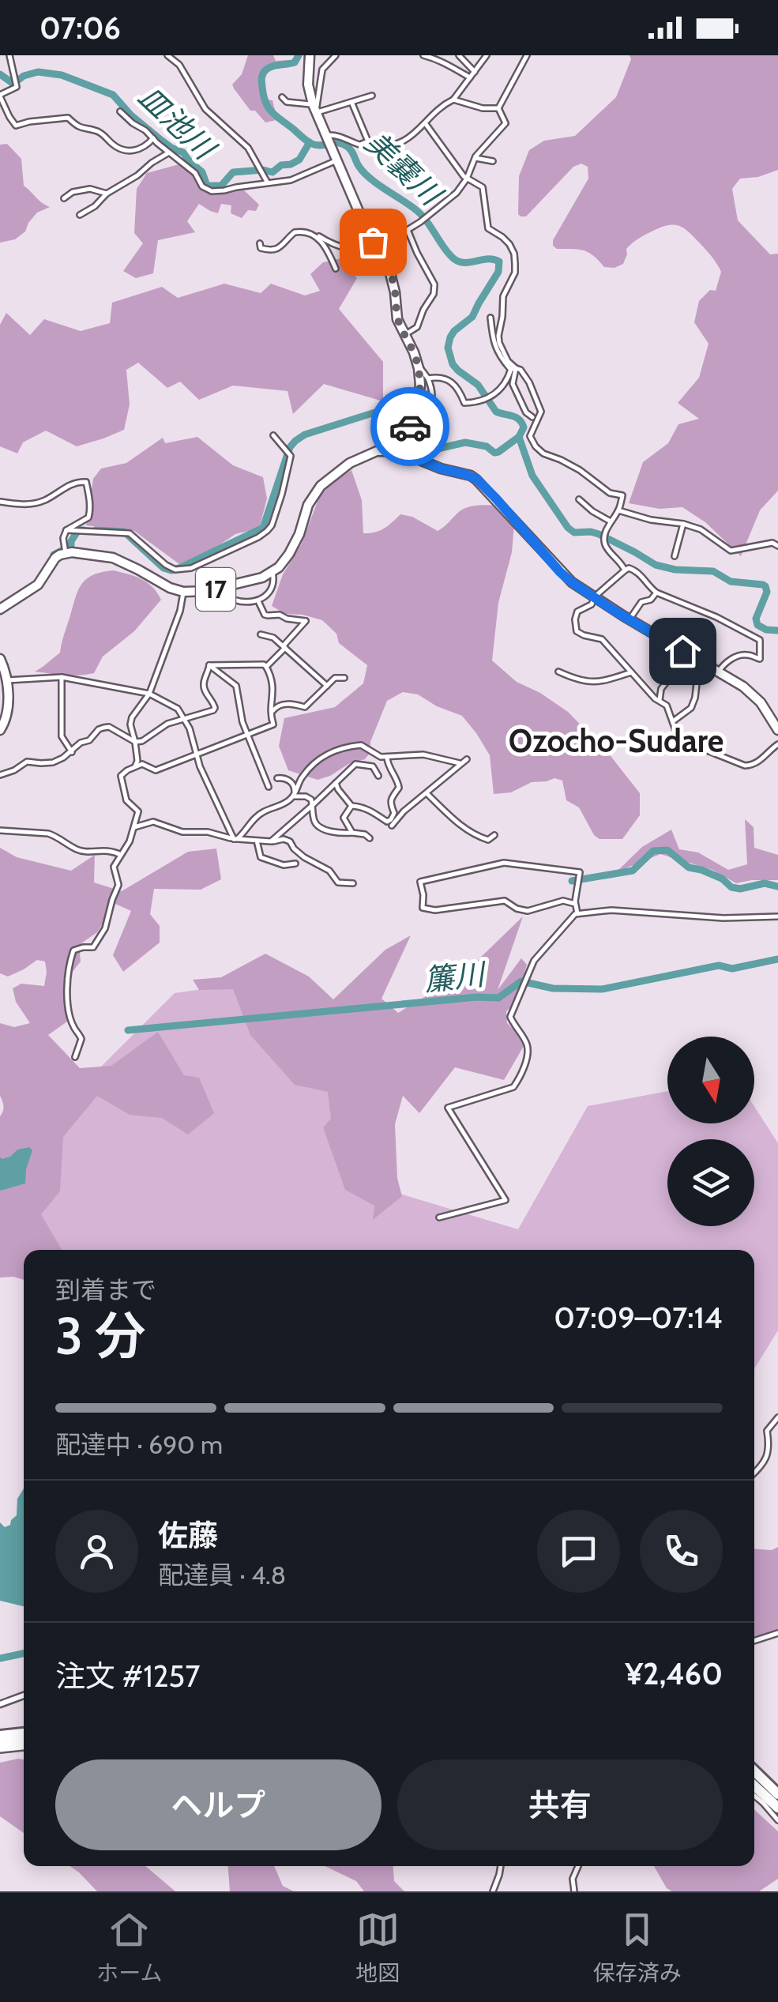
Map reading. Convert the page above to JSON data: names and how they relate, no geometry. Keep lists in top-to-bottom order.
{
  "streets": {
    "main road": ["17"]
  },
  "districts": ["Ozocho-Sudare"],
  "water": ["皿池川", "美嚢川", "簾川"],
  "north": "bottom",
  "page": {
    "status": "07:06",
    "heading": ["3 分", "到着まで", "07:09–07:14"],
    "panel": [
      "佐藤",
      "配達員 · 4.8",
      "注文 #1257",
      "¥2,460"
    ],
    "bar": "配達中 · 690 m",
    "buttons": ["ヘルプ", "共有"],
    "tabs": ["ホーム", "地図", "保存済み"]
  }
}
